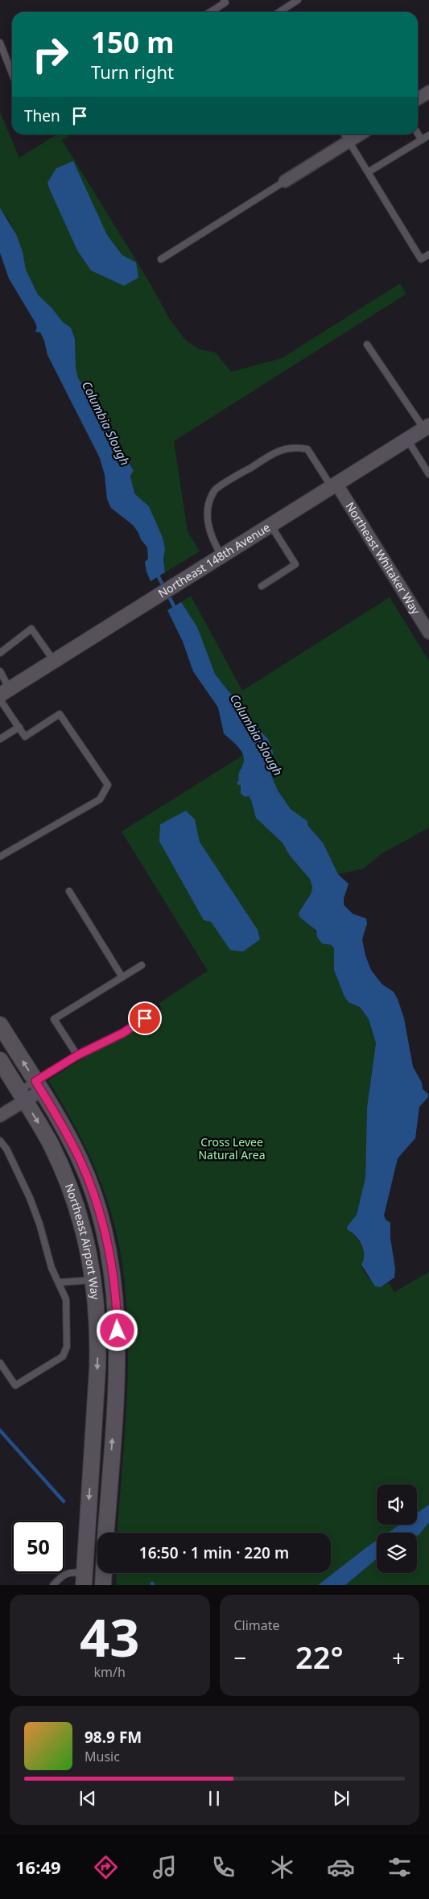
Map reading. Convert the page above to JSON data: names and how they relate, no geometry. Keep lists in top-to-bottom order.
{
  "streets": {
    "main road": ["Northeast Airport Way"],
    "street": ["Northeast Whitaker Way", "Northeast 148th Avenue"]
  },
  "crossings": [
    ["Northeast Whitaker Way", "Northeast 148th Avenue"]
  ],
  "water": ["Columbia Slough"],
  "parks": ["Cross Levee Natural Area"],
  "page": {
    "turn": ["150 m", "Turn right"],
    "then": "Then",
    "limit": "50",
    "trip": "16:50 · 1 min · 220 m",
    "tile": [
      ["43", "km/h"],
      "Climate"
    ],
    "heat": ["−", "22°", "+"],
    "song": ["98.9 FM", "Music"],
    "tabs": "16:49"
  }
}
